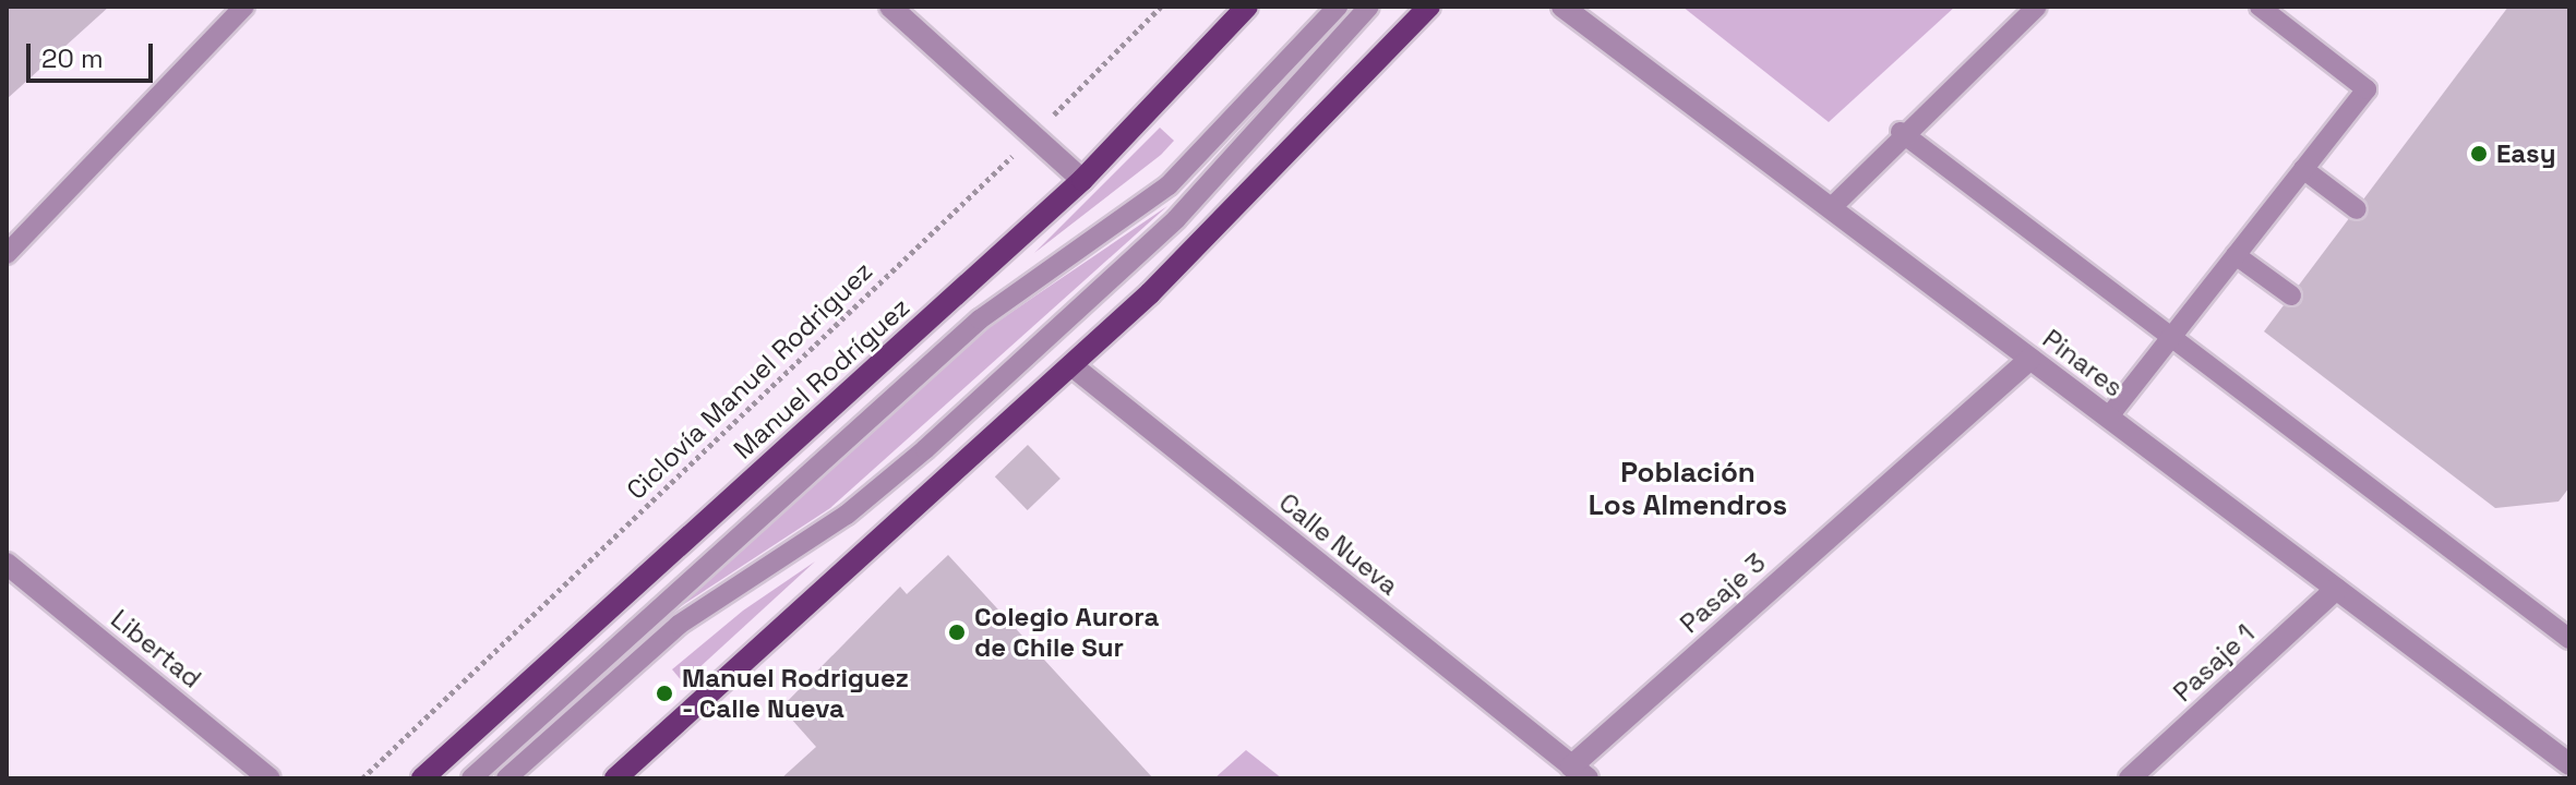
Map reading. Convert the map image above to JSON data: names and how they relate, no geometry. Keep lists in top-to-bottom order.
{
  "streets": {
    "main road": ["Manuel Rodríguez"],
    "street": [
      "Pinares",
      "Calle Nueva",
      "Pasaje 3",
      "Libertad",
      "Pasaje 1"
    ],
    "path": ["Ciclovía Manuel Rodriguez"]
  },
  "crossings": [
    ["Pinares", "Pasaje 3"],
    ["Pinares", "Pasaje 1"],
    ["Calle Nueva", "Pasaje 3"]
  ],
  "districts": ["Población Los Almendros"],
  "places": ["Easy", "Colegio Aurora de Chile Sur", "Manuel Rodriguez - Calle Nueva"],
  "scale_bar": "20 m"
}
